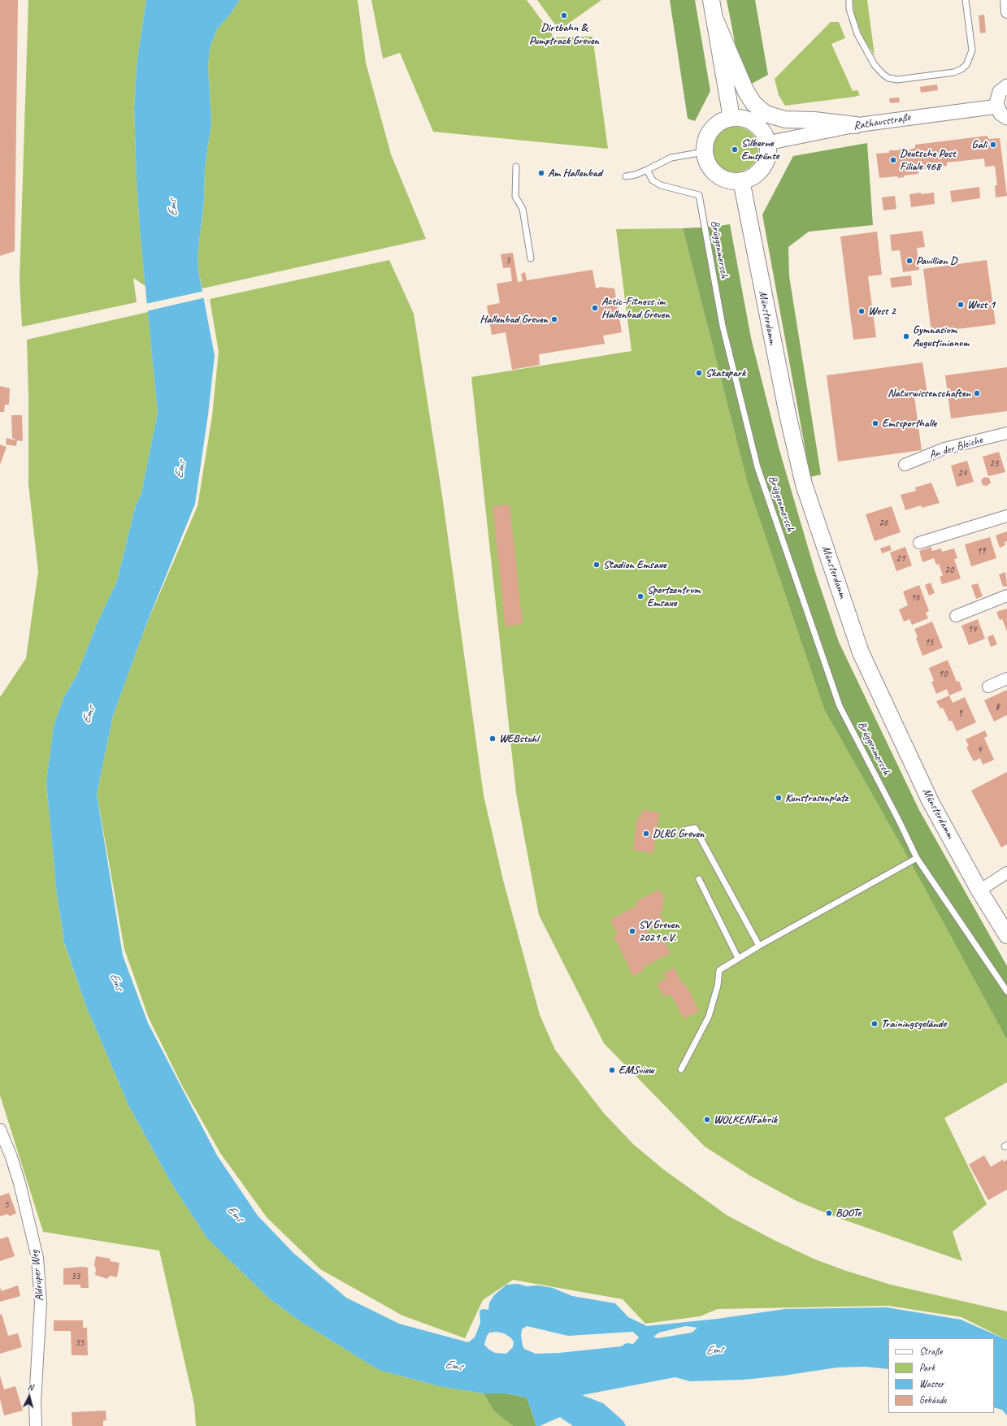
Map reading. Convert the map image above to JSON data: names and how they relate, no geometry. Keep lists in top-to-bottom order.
{
  "streets": {
    "main road": ["Münsterdamm"],
    "street": ["Rathausstraße", "An der Bleiche", "Aldruper Weg"],
    "lane": ["Brüggenmersch"]
  },
  "crossings": [
    ["Rathausstraße", "Münsterdamm"]
  ],
  "water": ["Ems"],
  "places": [
    "Dirtbahn & Pumptrack Greven",
    "Gali",
    "Silberne Emspünte",
    "Deutsche Post Filiale 468",
    "Am Hallenbad",
    "Pavillion D",
    "West 1",
    "Actic-Fitness im Hallenbad Greven",
    "West 2",
    "Hallenbad Greven",
    "Gymnasium Augustinianum",
    "Skatepark",
    "Naturwissenschaften",
    "Emssporthalle",
    "Stadion Emsaue",
    "Sportzentrum Emsaue",
    "WEBstuhl",
    "Kunstrasenplatz",
    "DLRG Greven",
    "SV Greven 2021 e.V.",
    "Trainingsgelände",
    "EMSview",
    "WOLKENFabrik",
    "BOOTe"
  ],
  "house_numbers": [
    "3",
    "23",
    "24",
    "26",
    "19",
    "21",
    "20",
    "16",
    "14",
    "15",
    "10",
    "8",
    "9",
    "4",
    "5",
    "33",
    "35"
  ],
  "legend": [
    "Straße",
    "Park",
    "Wasser",
    "Gebäude"
  ],
  "north": "top"
}
